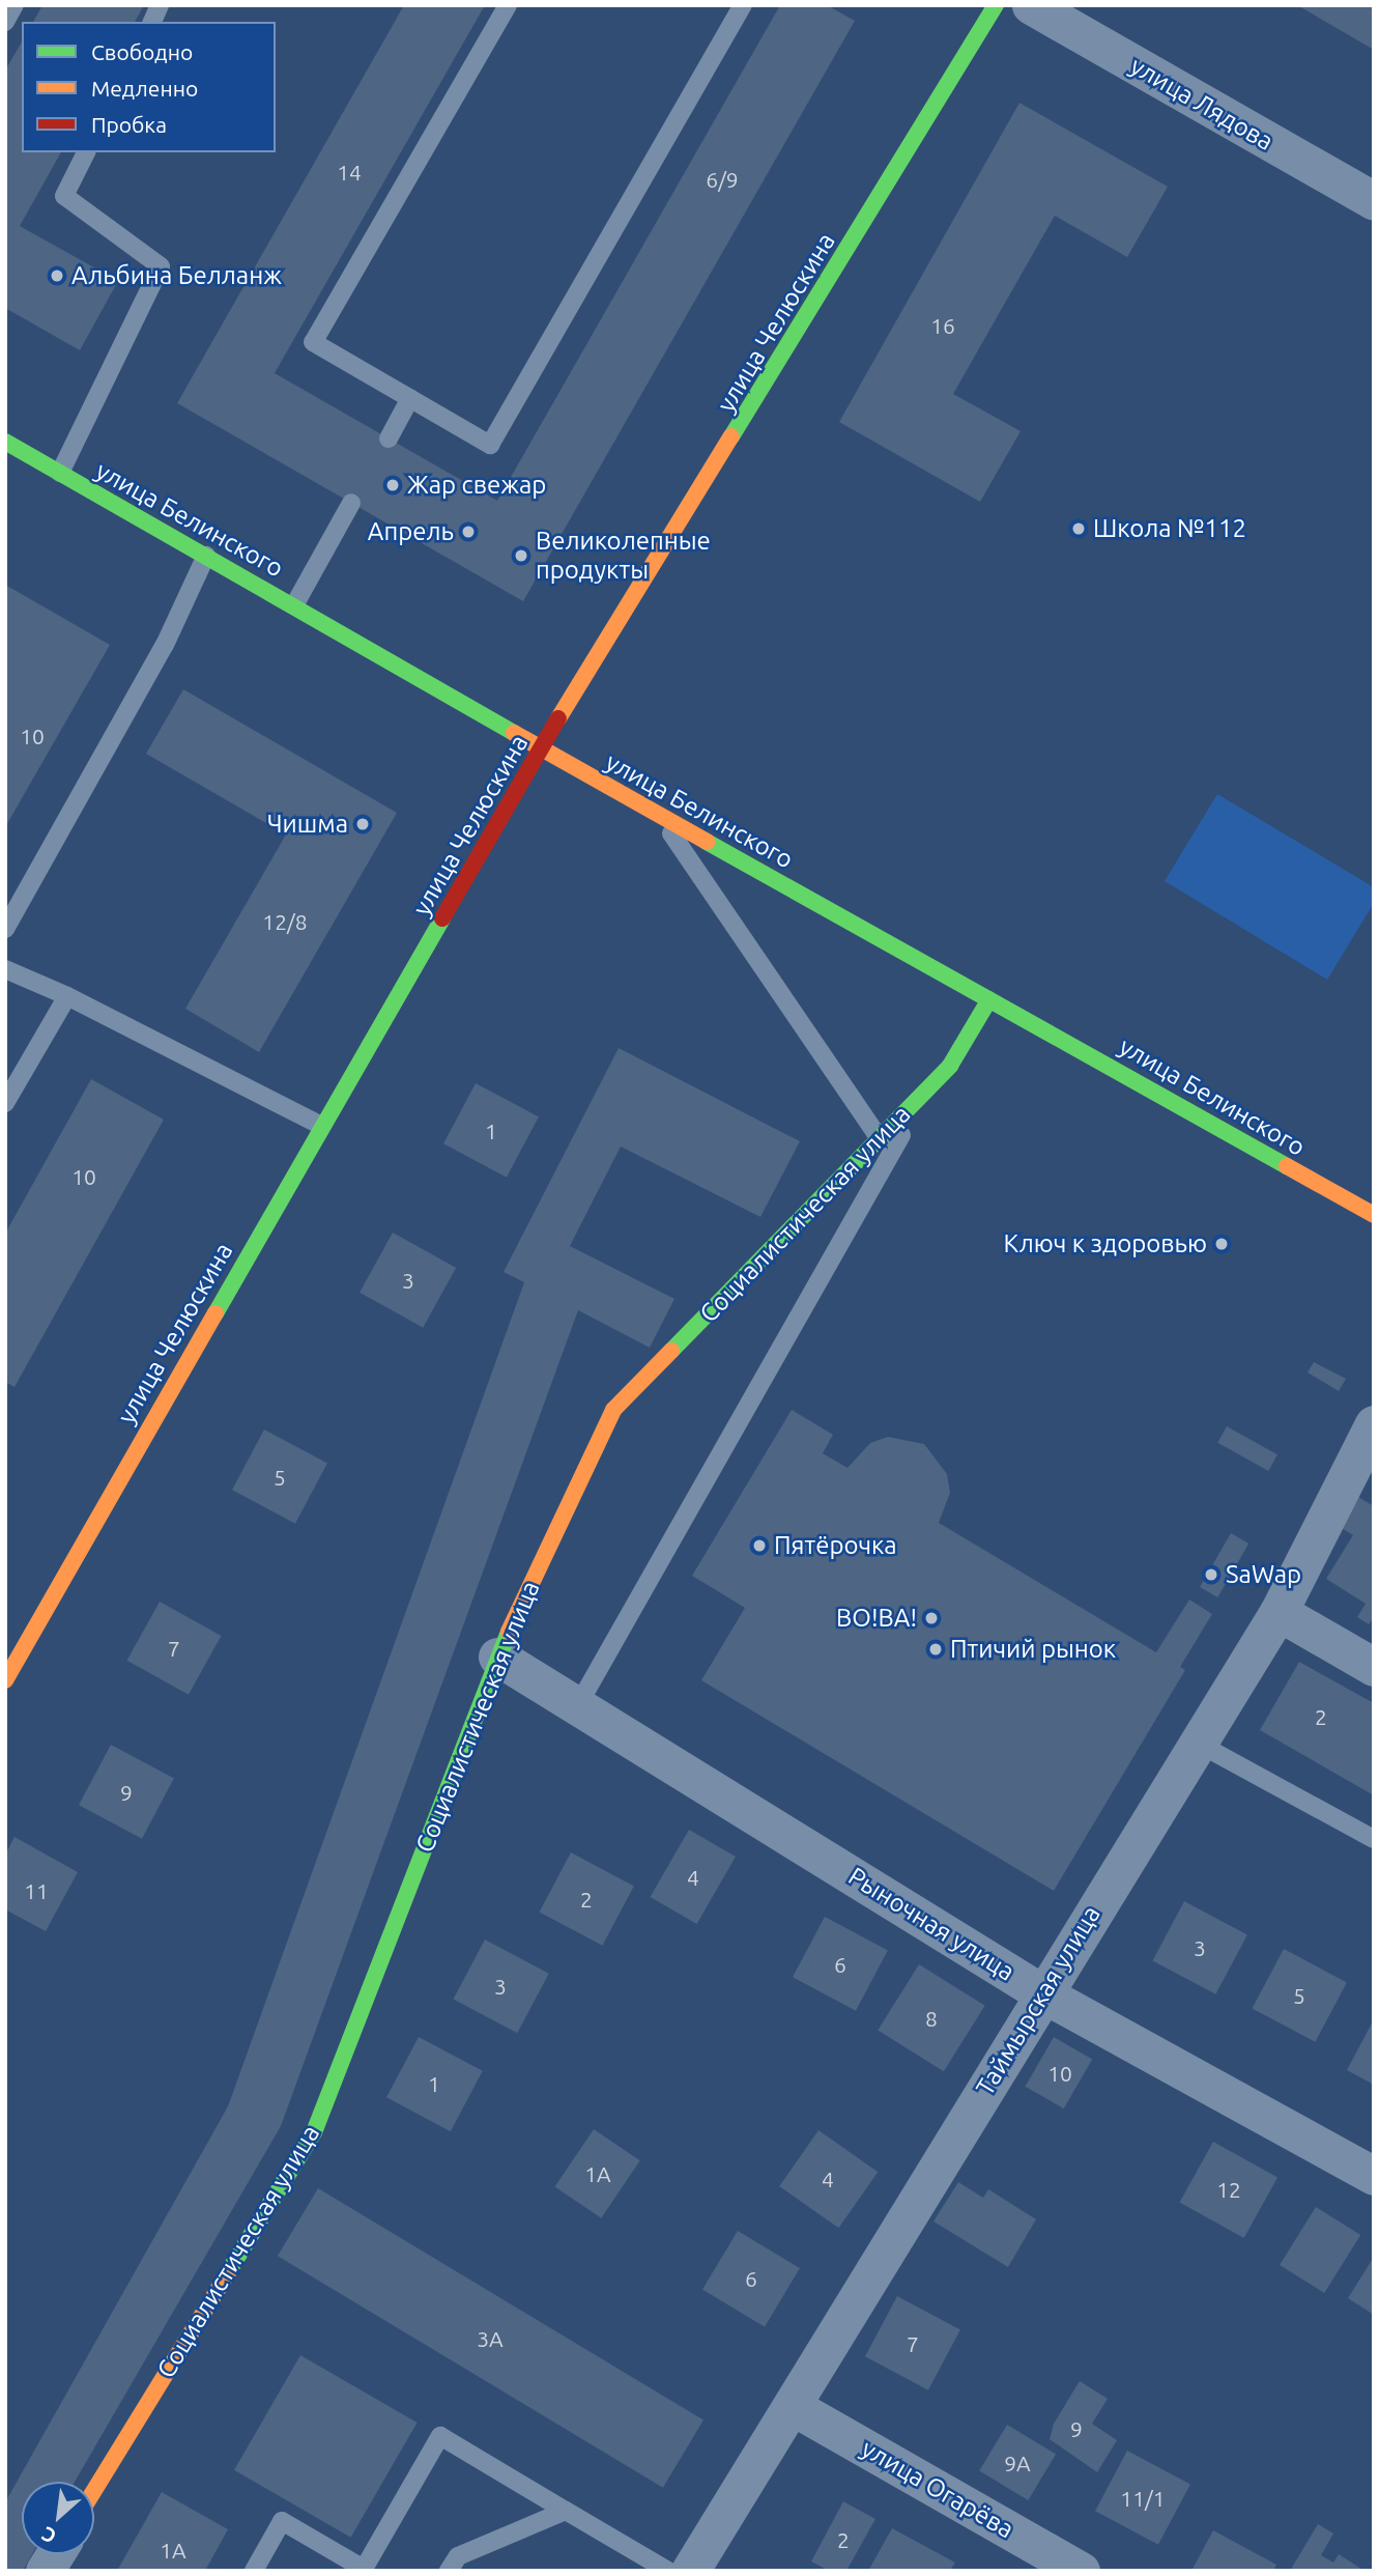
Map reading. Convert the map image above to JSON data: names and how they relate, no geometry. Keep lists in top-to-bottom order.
{
  "streets": {
    "street": [
      "улица Лядова",
      "улица Челюскина",
      "улица Белинского",
      "Социалистическая улица",
      "Рыночная улица",
      "Таймырская улица",
      "улица Огарёва"
    ]
  },
  "crossings": [
    ["улица Челюскина", "улица Белинского"],
    ["улица Белинского", "Социалистическая улица"],
    ["Социалистическая улица", "Рыночная улица"],
    ["Рыночная улица", "Таймырская улица"],
    ["Таймырская улица", "улица Огарёва"]
  ],
  "places": [
    "Альбина Белланж",
    "Жар свежар",
    "Школа №112",
    "Апрель",
    "Великолепные продукты",
    "Чишма",
    "Ключ к здоровью",
    "Пятёрочка",
    "SaWap",
    "ВО!ВА!",
    "Птичий рынок"
  ],
  "house_numbers": [
    "14",
    "6/9",
    "16",
    "10",
    "12/8",
    "1",
    "10",
    "3",
    "5",
    "7",
    "2",
    "9",
    "4",
    "11",
    "2",
    "3",
    "6",
    "3",
    "5",
    "8",
    "10",
    "1",
    "1А",
    "4",
    "12",
    "6",
    "3А",
    "7",
    "9",
    "9А",
    "11/1",
    "2",
    "1А"
  ],
  "legend": ["Свободно", "Медленно", "Пробка"],
  "north": "bottom left"
}
